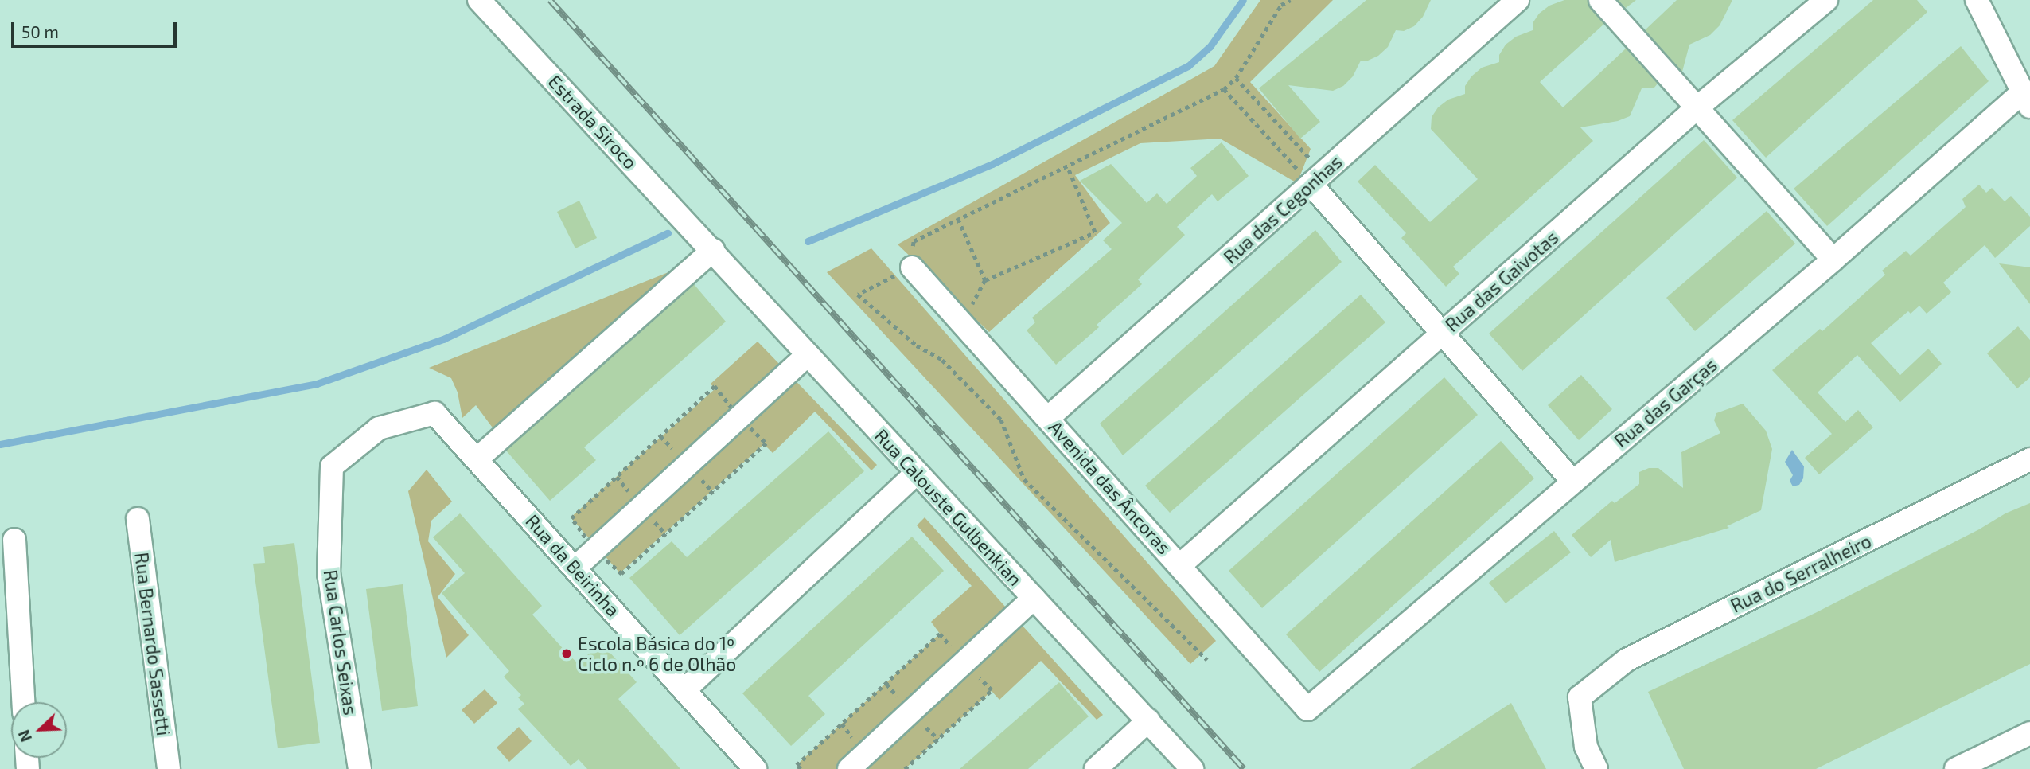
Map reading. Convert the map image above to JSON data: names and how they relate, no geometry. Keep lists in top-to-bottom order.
{
  "streets": {
    "street": [
      "Estrada Siroco",
      "Rua das Cegonhas",
      "Rua das Gaivotas",
      "Rua das Garças",
      "Avenida das Âncoras",
      "Rua Calouste Gulbenkian",
      "Rua da Beirinha",
      "Rua do Serralheiro",
      "Rua Carlos Seixas",
      "Rua Bernardo Sassetti"
    ]
  },
  "crossings": [
    ["Estrada Siroco", "Rua Calouste Gulbenkian"],
    ["Rua das Cegonhas", "Avenida das Âncoras"],
    ["Rua das Gaivotas", "Avenida das Âncoras"],
    ["Rua das Garças", "Avenida das Âncoras"],
    ["Rua da Beirinha", "Rua Carlos Seixas"]
  ],
  "places": ["Escola Básica do 1º Ciclo n.º 6 de Olhão"],
  "scale_bar": "50 m",
  "north": "bottom left"
}
